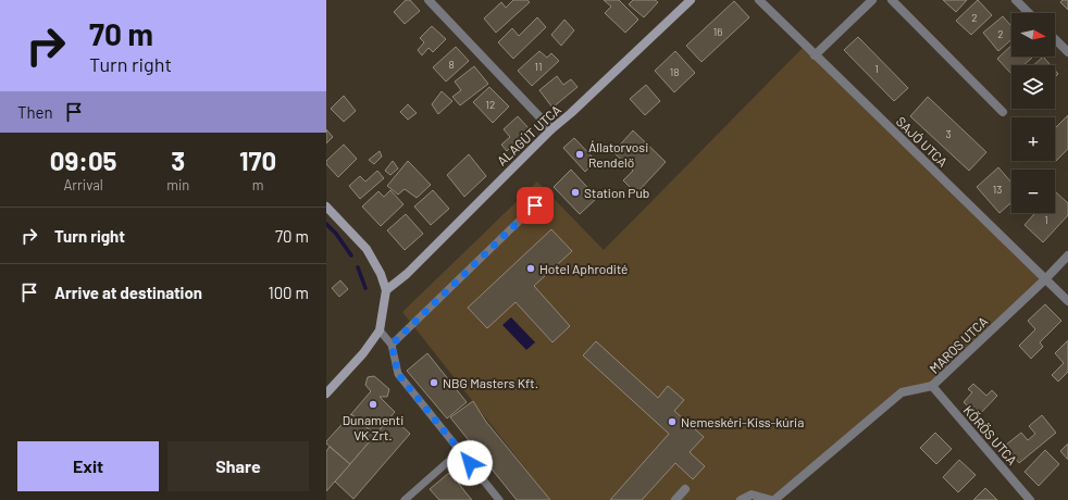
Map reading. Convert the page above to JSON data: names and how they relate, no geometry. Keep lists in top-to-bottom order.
{
  "streets": {
    "street": [
      "ALAGÚT UTCA",
      "SAJÓ UTCA",
      "MAROS UTCA",
      "KŐRÖS UTCA"
    ]
  },
  "crossings": [
    ["SAJÓ UTCA", "MAROS UTCA"],
    ["MAROS UTCA", "KŐRÖS UTCA"]
  ],
  "places": [
    "Állatorvosi Rendelő",
    "Station Pub",
    "Hotel Aphrodité",
    "NBG Masters Kft.",
    "Dunamenti VK Zrt.",
    "Nemeskéri-Kiss-kúria"
  ],
  "house_numbers": [
    "2",
    "16",
    "2",
    "8",
    "11",
    "1",
    "18",
    "12",
    "3",
    "13",
    "1"
  ],
  "north": "right",
  "page": {
    "turn": ["70 m", "Turn right"],
    "map_buttons": ["+", "−"],
    "then": "Then",
    "eta": [
      "09:05",
      "Arrival",
      "3",
      "min",
      "170",
      "m"
    ],
    "list": [
      {
        "name": "Turn right",
        "value": "70 m"
      },
      {
        "name": "Arrive at destination",
        "value": "100 m"
      }
    ],
    "buttons": ["Exit", "Share"]
  }
}
